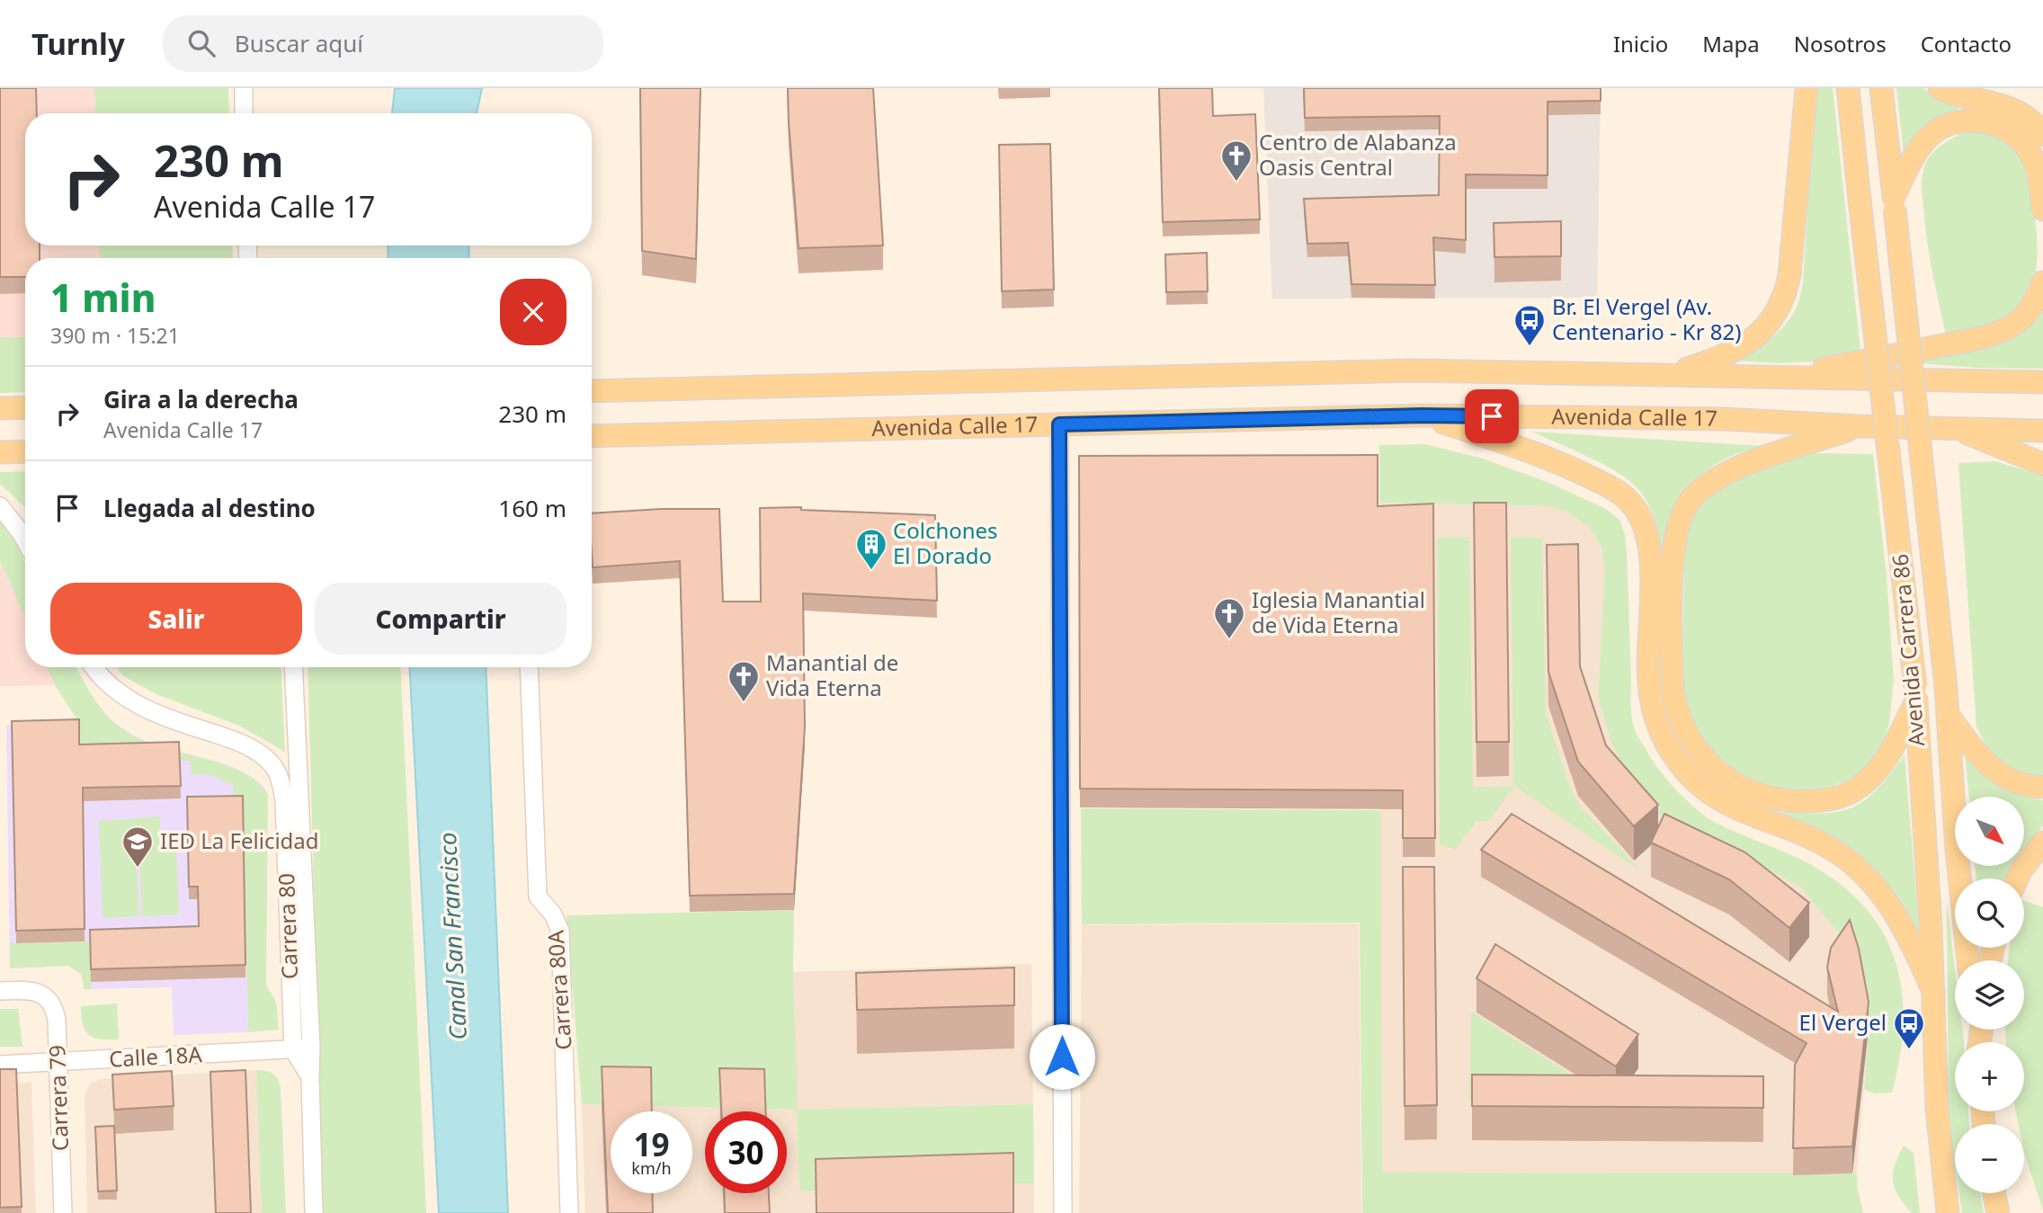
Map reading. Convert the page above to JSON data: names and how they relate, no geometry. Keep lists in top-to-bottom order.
{
  "streets": {
    "main road": ["Avenida Calle 17", "Avenida Carrera 86"],
    "street": [
      "Carrera 80",
      "Carrera 80A",
      "Calle 18A",
      "Carrera 79"
    ]
  },
  "crossings": [
    ["Carrera 80", "Calle 18A"],
    ["Calle 18A", "Carrera 79"]
  ],
  "water": ["Canal San Francisco"],
  "places": {
    "church": ["Centro de Alabanza Oasis Central", "Iglesia Manantial de Vida Eterna", "Manantial de Vida Eterna"],
    "bus stop": ["Br. El Vergel (Av. Centenario - Kr 82)", "El Vergel"],
    "building": ["Colchones El Dorado"],
    "school or university": ["IED La Felicidad"]
  },
  "north": "bottom right",
  "page": {
    "header": "Turnly",
    "search": "Buscar aquí",
    "nav": [
      "Inicio",
      "Mapa",
      "Nosotros",
      "Contacto"
    ],
    "turn": ["230 m", "Avenida Calle 17"],
    "heading": ["1 min", "390 m · 15:21"],
    "list": [
      {
        "name": "Gira a la derecha",
        "note": "Avenida Calle 17",
        "value": "230 m"
      },
      {
        "name": "Llegada al destino",
        "value": "160 m"
      }
    ],
    "buttons": ["Salir", "Compartir"],
    "map_buttons": ["+", "−"],
    "speed": "19 km/h",
    "limit": "30"
  }
}
